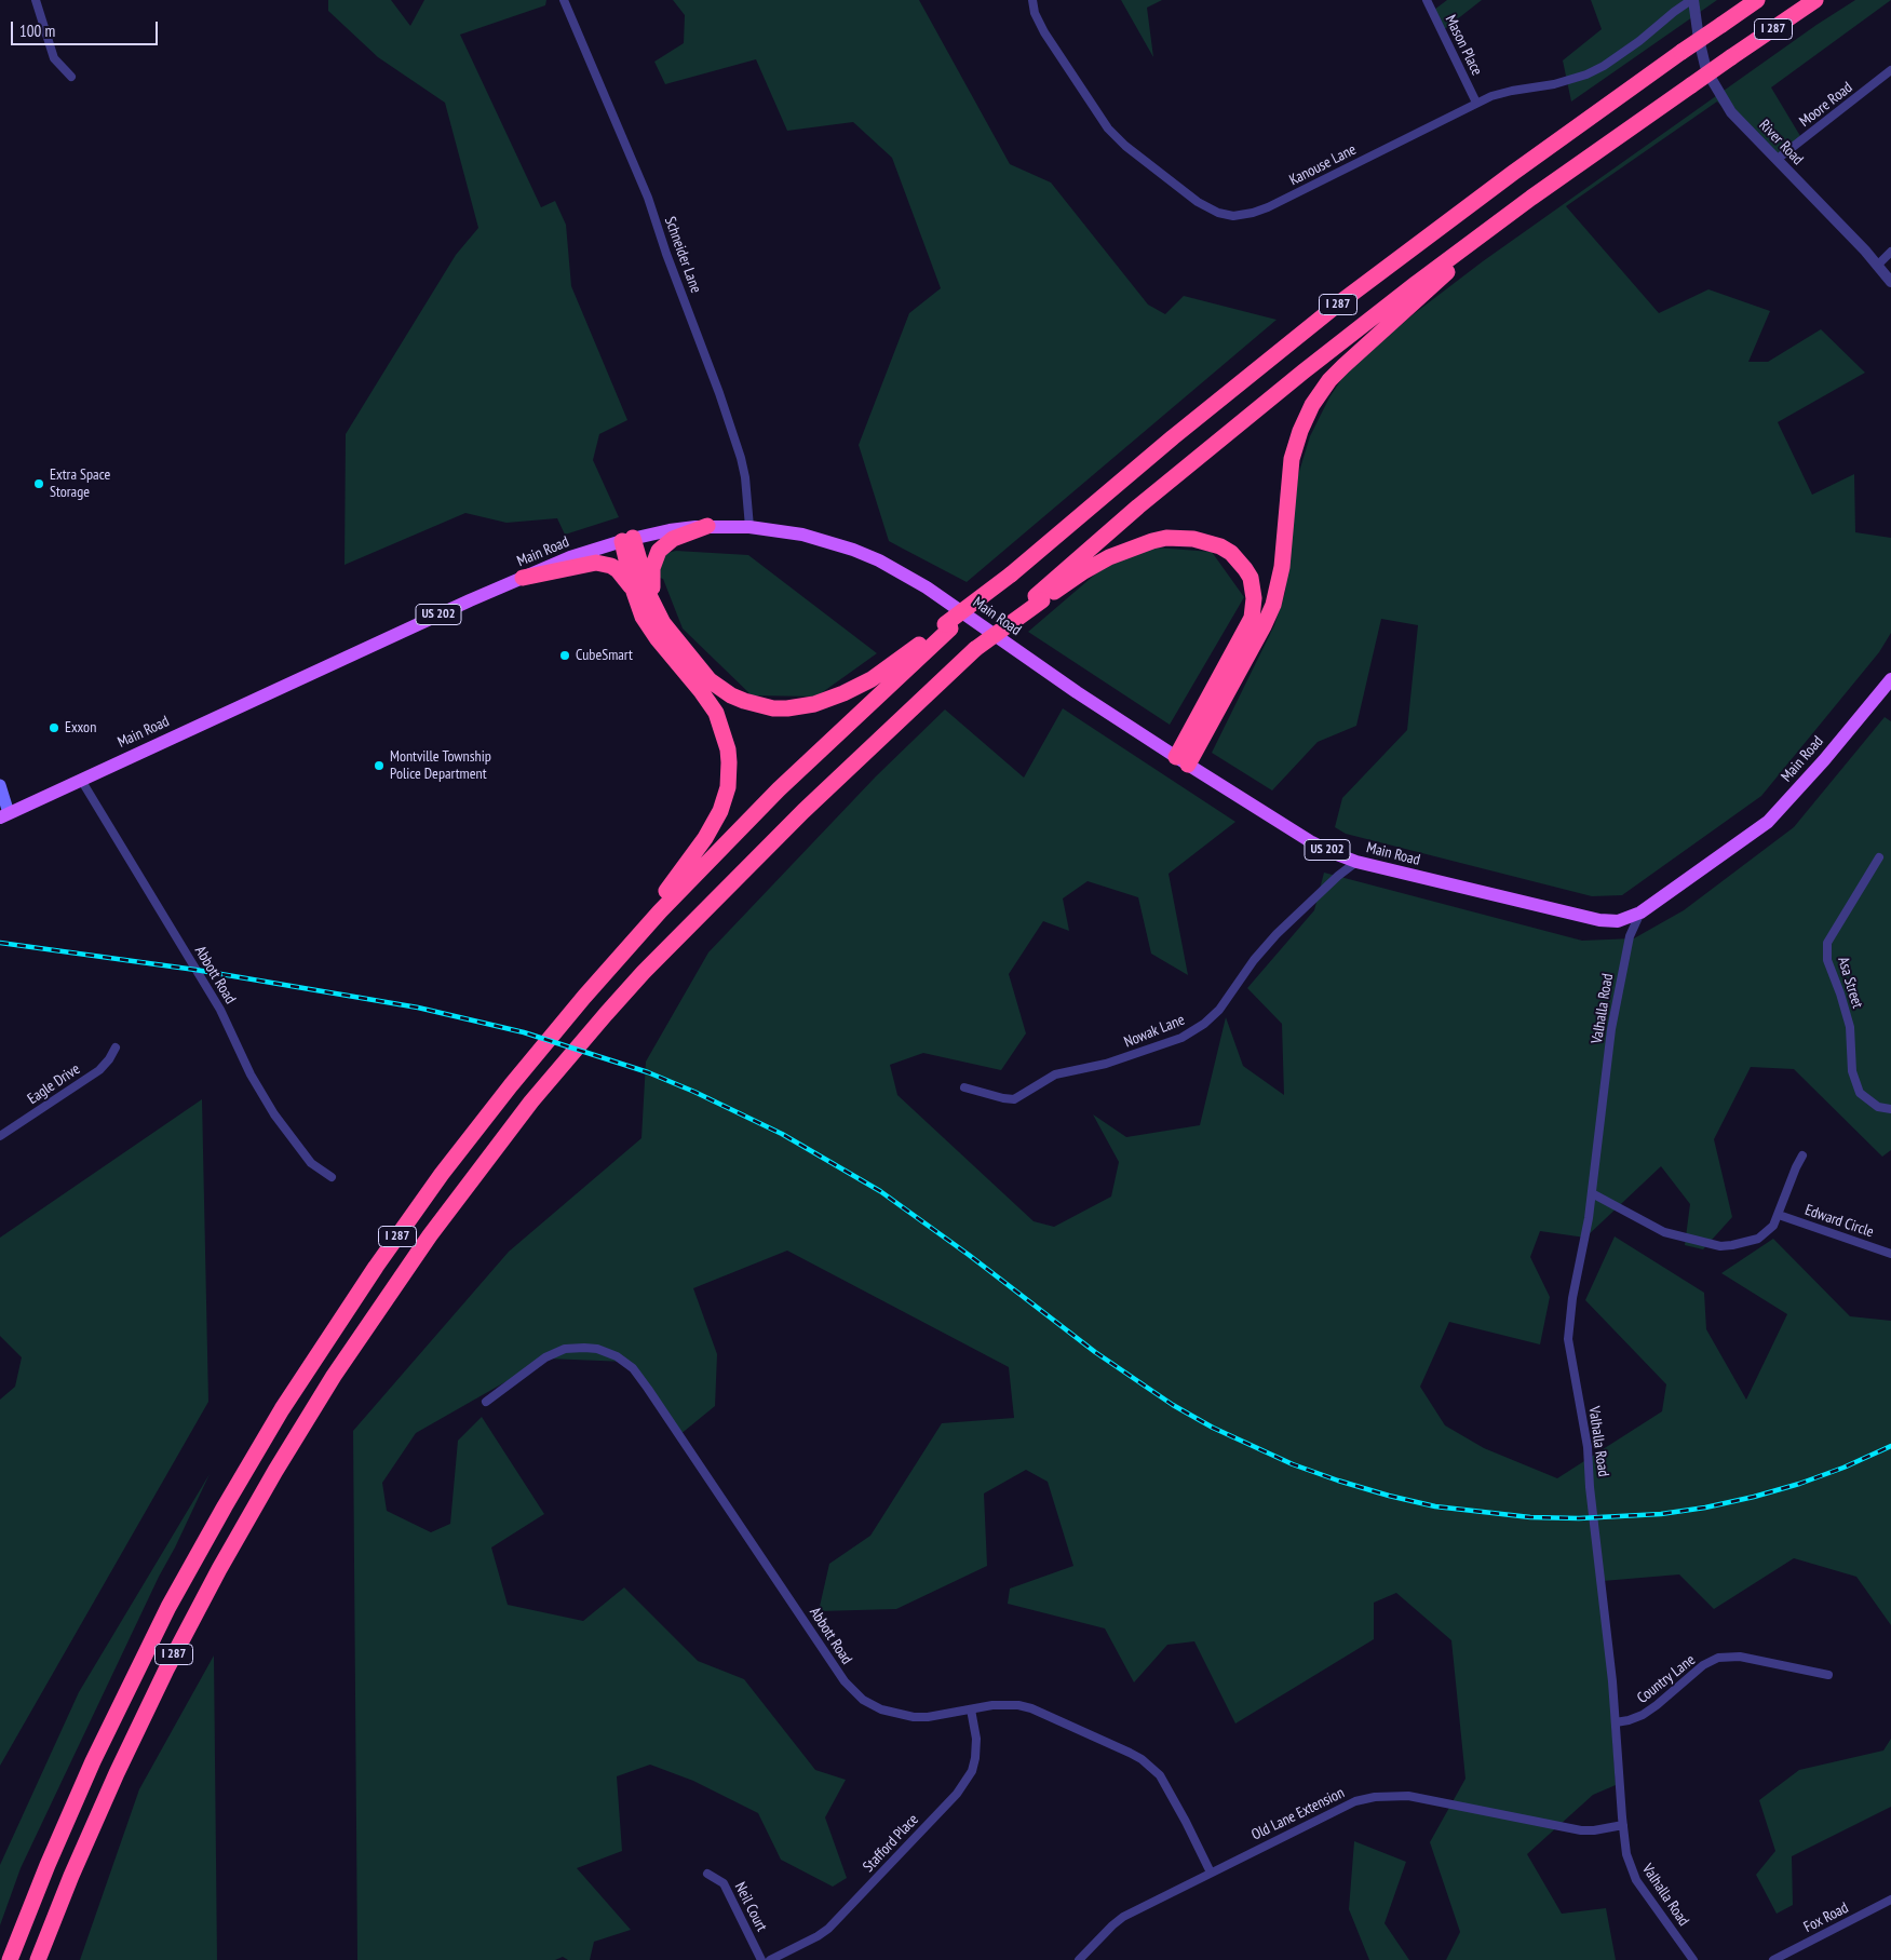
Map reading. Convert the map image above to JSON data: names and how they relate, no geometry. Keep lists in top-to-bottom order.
{
  "streets": {
    "highway": ["I 287"],
    "main road": ["Main Road", "US 202"],
    "street": [
      "Mason Place",
      "Moore Road",
      "River Road",
      "Kanouse Lane",
      "Schneider Lane",
      "Abbott Road",
      "Asa Street",
      "Valhalla Road",
      "Nowak Lane",
      "Eagle Drive",
      "Edward Circle",
      "Country Lane",
      "Old Lane Extension",
      "Stafford Place",
      "Neil Court",
      "Fox Road"
    ]
  },
  "crossings": [
    ["Mason Place", "Kanouse Lane"],
    ["Moore Road", "River Road"],
    ["River Road", "Kanouse Lane"],
    ["Schneider Lane", "Main Road"],
    ["Main Road", "Abbott Road"],
    ["Main Road", "Valhalla Road"],
    ["Main Road", "Nowak Lane"],
    ["Abbott Road", "Old Lane Extension"],
    ["Abbott Road", "Stafford Place"],
    ["Valhalla Road", "Country Lane"],
    ["Valhalla Road", "Old Lane Extension"]
  ],
  "places": [
    "Extra Space Storage",
    "CubeSmart",
    "Exxon",
    "Montville Township Police Department"
  ],
  "scale_bar": "100 m"
}
